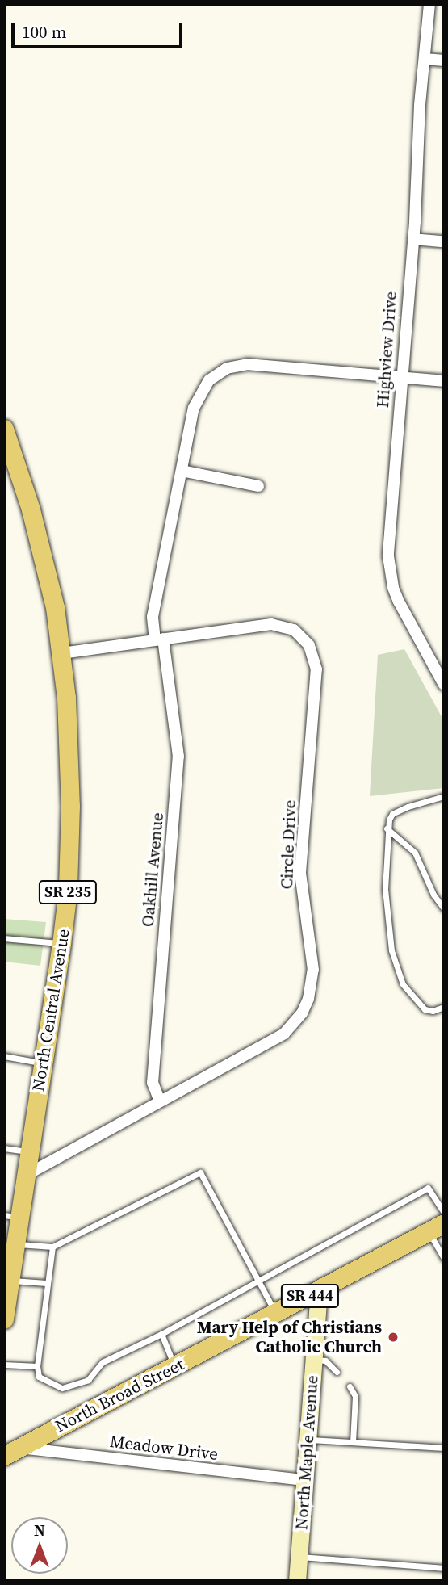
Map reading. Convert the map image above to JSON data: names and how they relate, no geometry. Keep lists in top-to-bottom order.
{
  "streets": {
    "main road": [
      "SR 235",
      "North Central Avenue",
      "SR 444",
      "North Broad Street",
      "North Maple Avenue"
    ],
    "street": [
      "Highview Drive",
      "Circle Drive",
      "Oakhill Avenue",
      "Meadow Drive"
    ]
  },
  "crossings": [
    ["Highview Drive", "Oakhill Avenue"],
    ["Circle Drive", "Oakhill Avenue"],
    ["Circle Drive", "North Central Avenue"],
    ["North Broad Street", "Meadow Drive"],
    ["North Broad Street", "North Maple Avenue"],
    ["Meadow Drive", "North Maple Avenue"]
  ],
  "places": ["Mary Help of Christians Catholic Church"],
  "scale_bar": "100 m",
  "north": "top"
}
